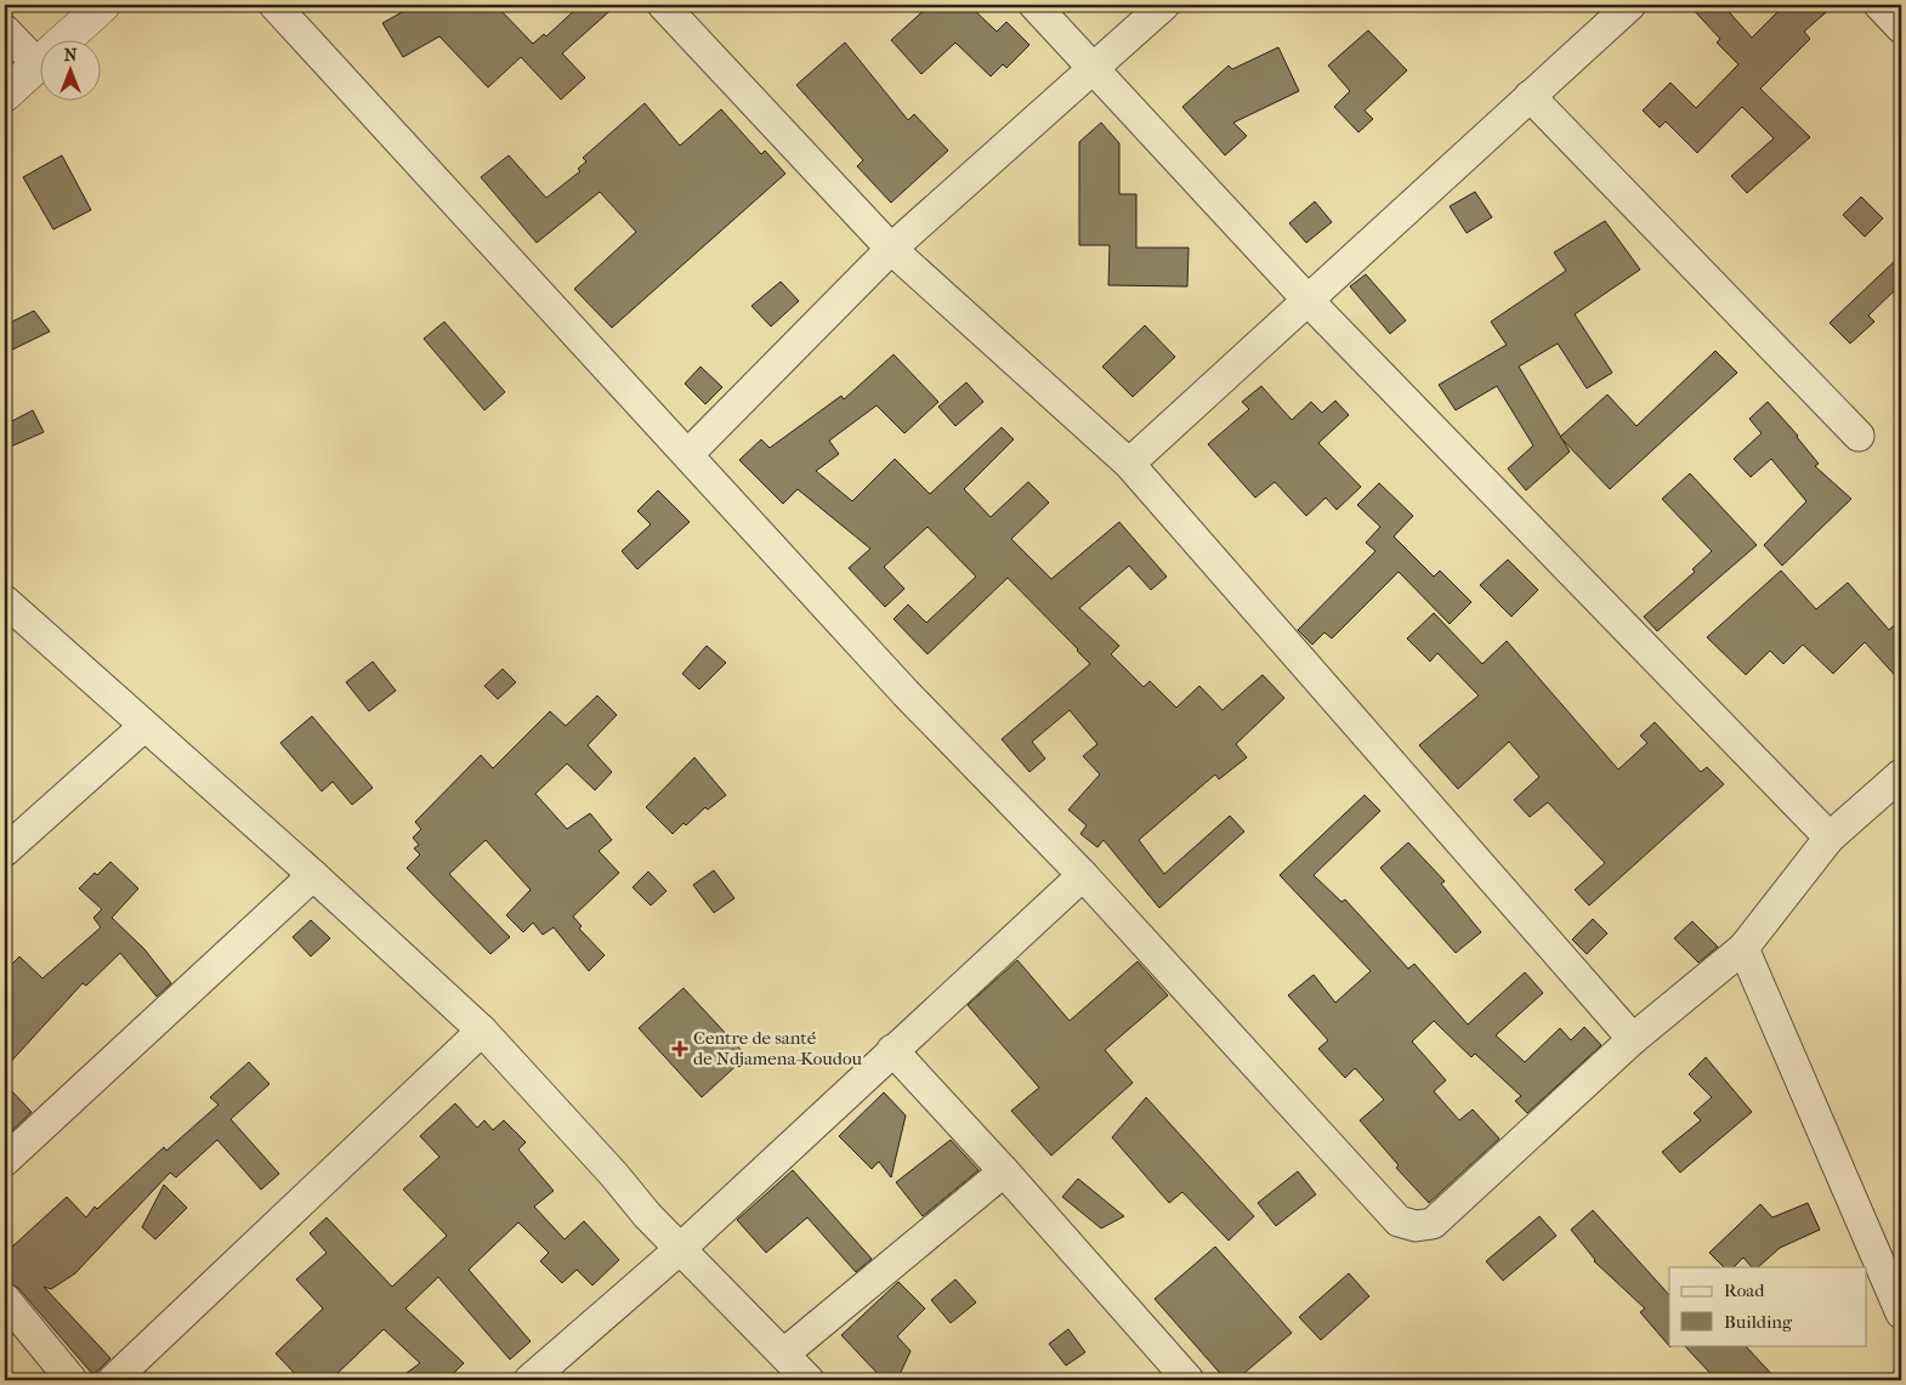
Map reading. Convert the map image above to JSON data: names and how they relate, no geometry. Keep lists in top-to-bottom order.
{
  "places": {
    "health": ["Centre de santé de Ndjamena-Koudou"]
  },
  "legend": ["Road", "Building"],
  "north": "top"
}
